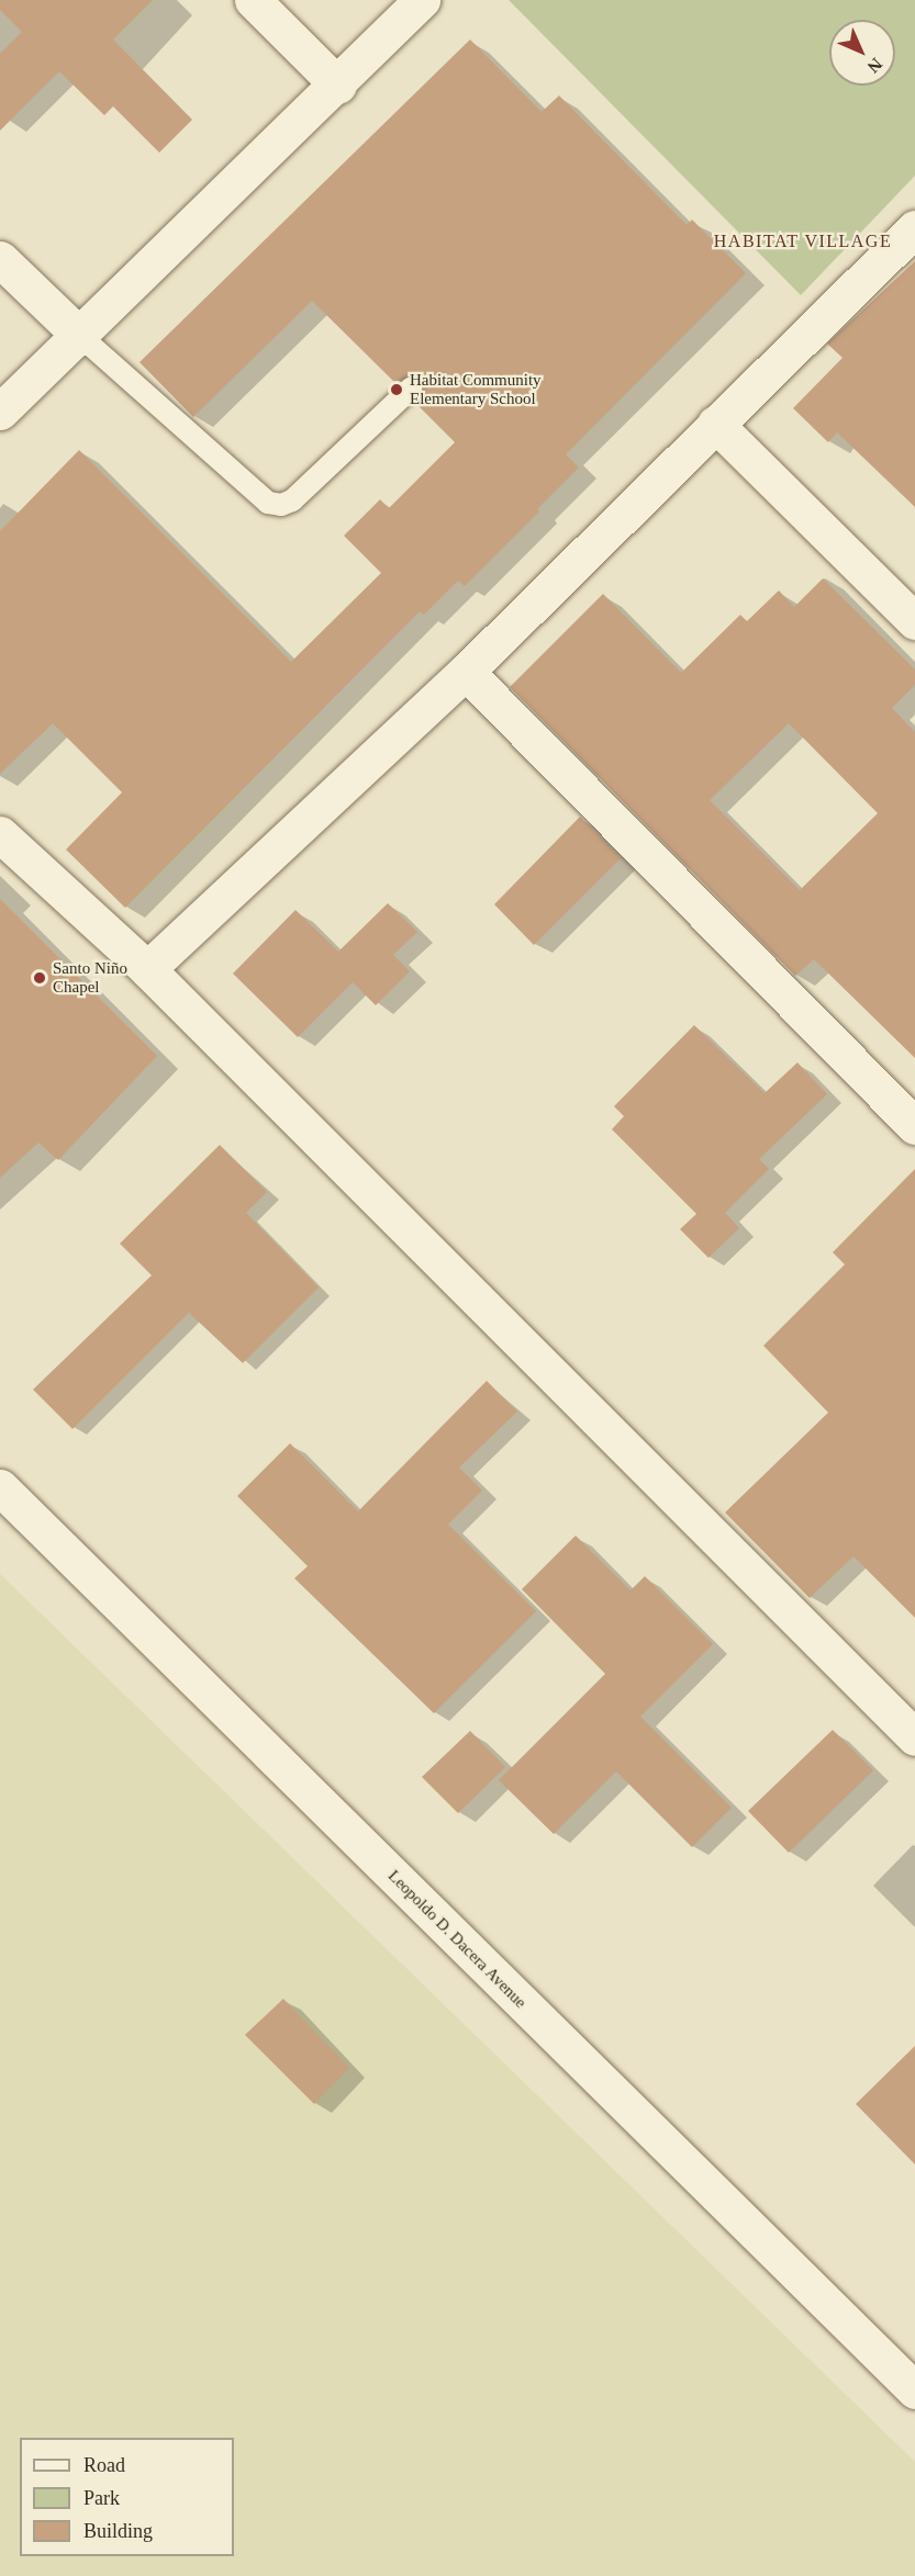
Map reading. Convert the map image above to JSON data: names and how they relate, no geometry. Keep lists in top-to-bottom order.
{
  "streets": {
    "street": ["Leopoldo D. Dacera Avenue"]
  },
  "districts": ["HABITAT VILLAGE"],
  "places": ["Habitat Community Elementary School", "Santo Niño Chapel"],
  "legend": ["Road", "Park", "Building"],
  "north": "bottom right"
}
